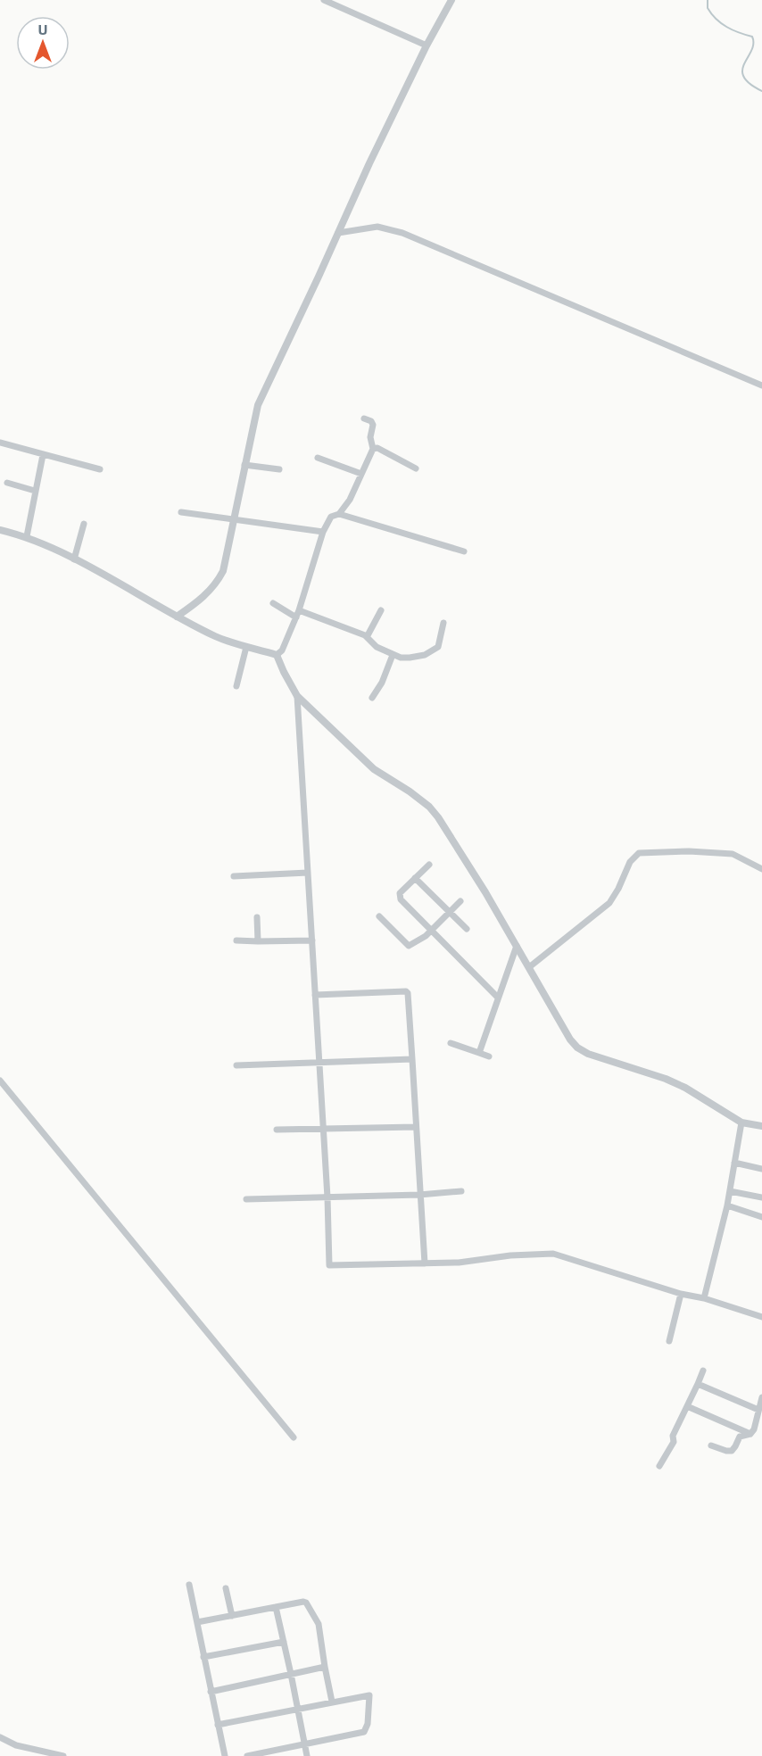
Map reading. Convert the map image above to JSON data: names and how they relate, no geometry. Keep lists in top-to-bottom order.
{
  "north": "top"
}
